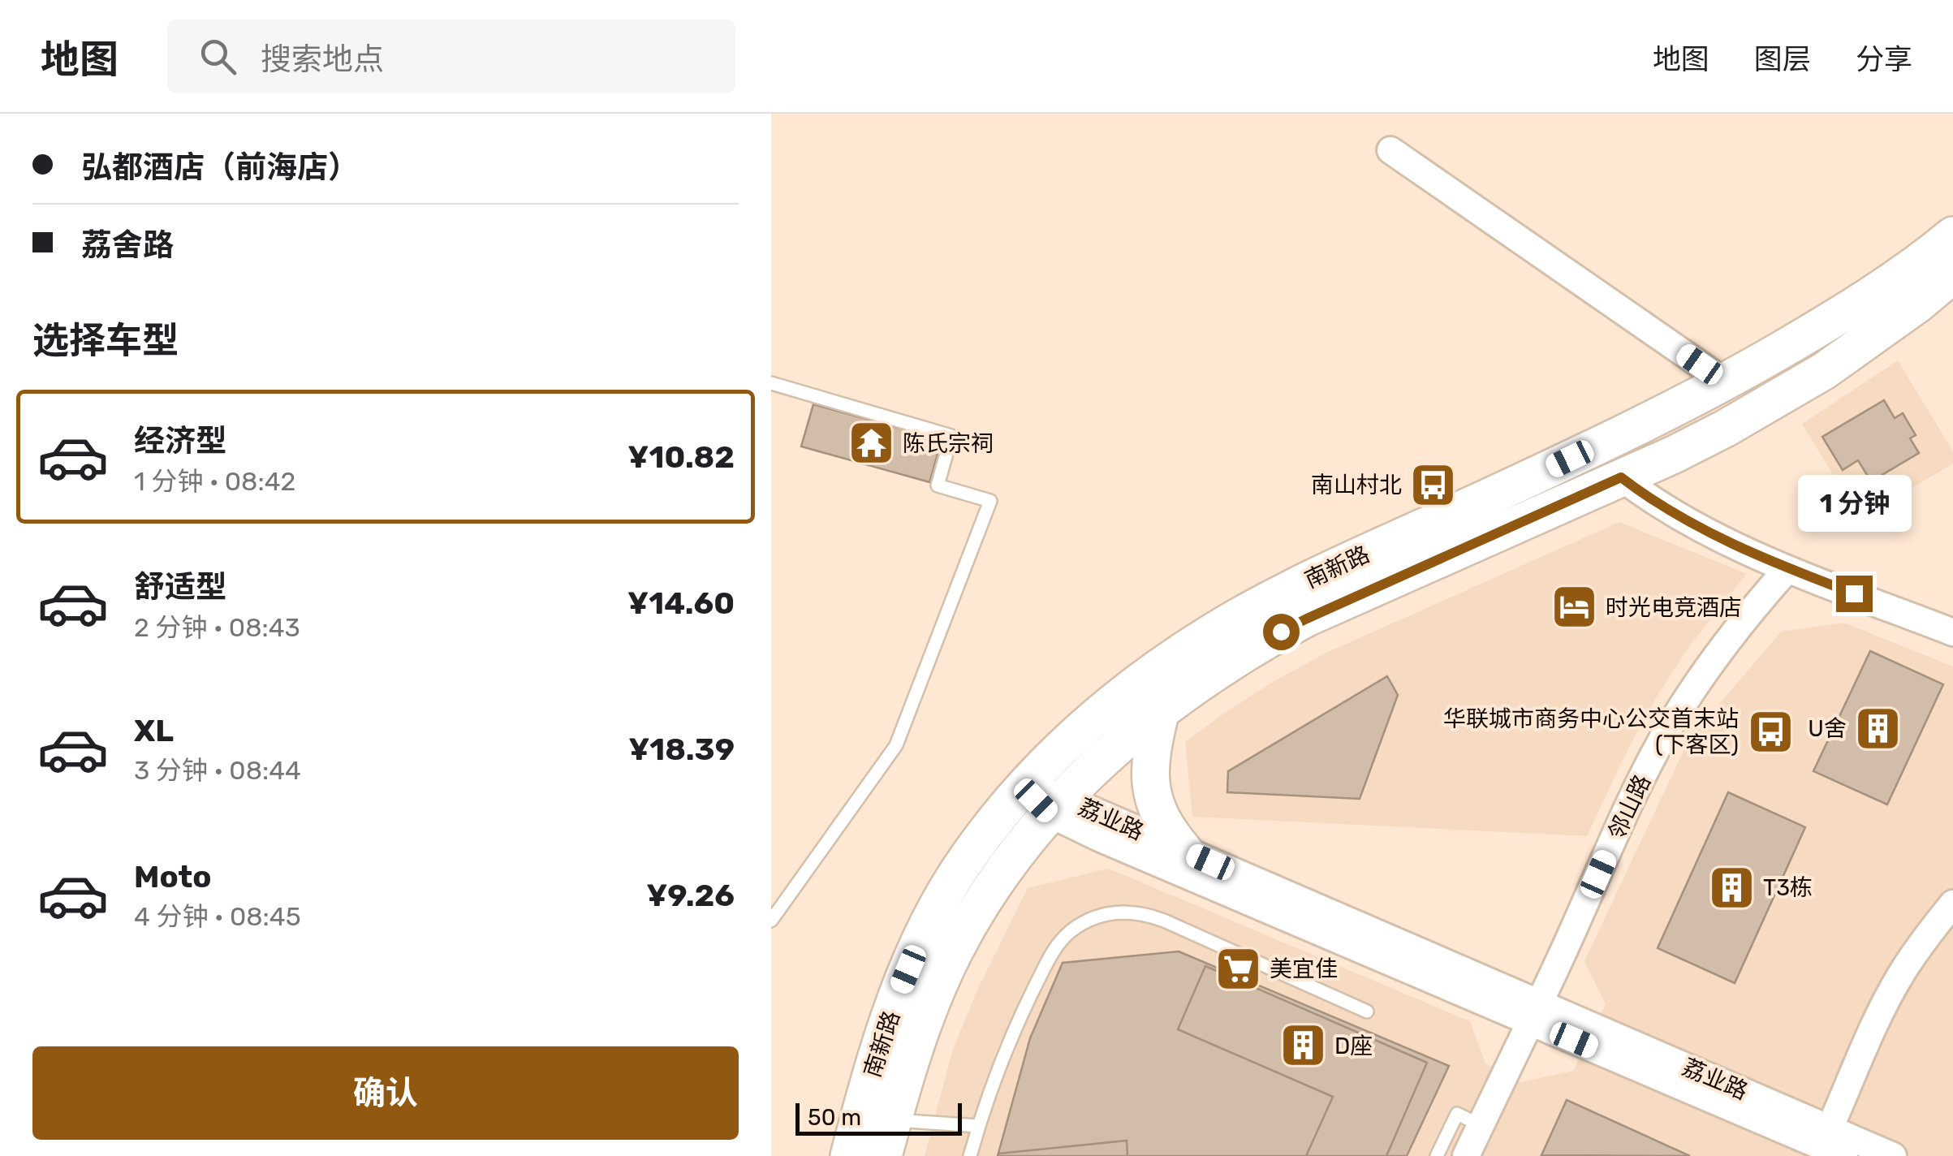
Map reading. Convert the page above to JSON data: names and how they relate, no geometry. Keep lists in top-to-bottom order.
{
  "streets": {
    "main road": ["南新路"],
    "street": ["邻山路", "荔业路"]
  },
  "crossings": [
    ["南新路", "荔业路"],
    ["邻山路", "荔业路"]
  ],
  "places": {
    "temple": ["陈氏宗祠"],
    "bus stop": ["南山村北", "华联城市商务中心公交首末站 (下客区)"],
    "hotel": ["时光电竞酒店"],
    "building": ["U舍", "T3栋", "D座"],
    "supermarket": ["美宜佳"]
  },
  "scale_bar": "50 m",
  "page": {
    "header": "地图",
    "search": "搜索地点",
    "nav": ["地图", "图层", "分享"],
    "banner": ["弘都酒店（前海店）", "荔舍路"],
    "heading": "选择车型",
    "list": [
      {
        "name": "经济型",
        "note": "1 分钟 · 08:42",
        "value": "¥10.82"
      },
      {
        "name": "舒适型",
        "note": "2 分钟 · 08:43",
        "value": "¥14.60"
      },
      {
        "name": "XL",
        "note": "3 分钟 · 08:44",
        "value": "¥18.39"
      },
      {
        "name": "Moto",
        "note": "4 分钟 · 08:45",
        "value": "¥9.26"
      }
    ],
    "bubble": "1 分钟",
    "buttons": "确认",
    "scale": "50 m"
  }
}
